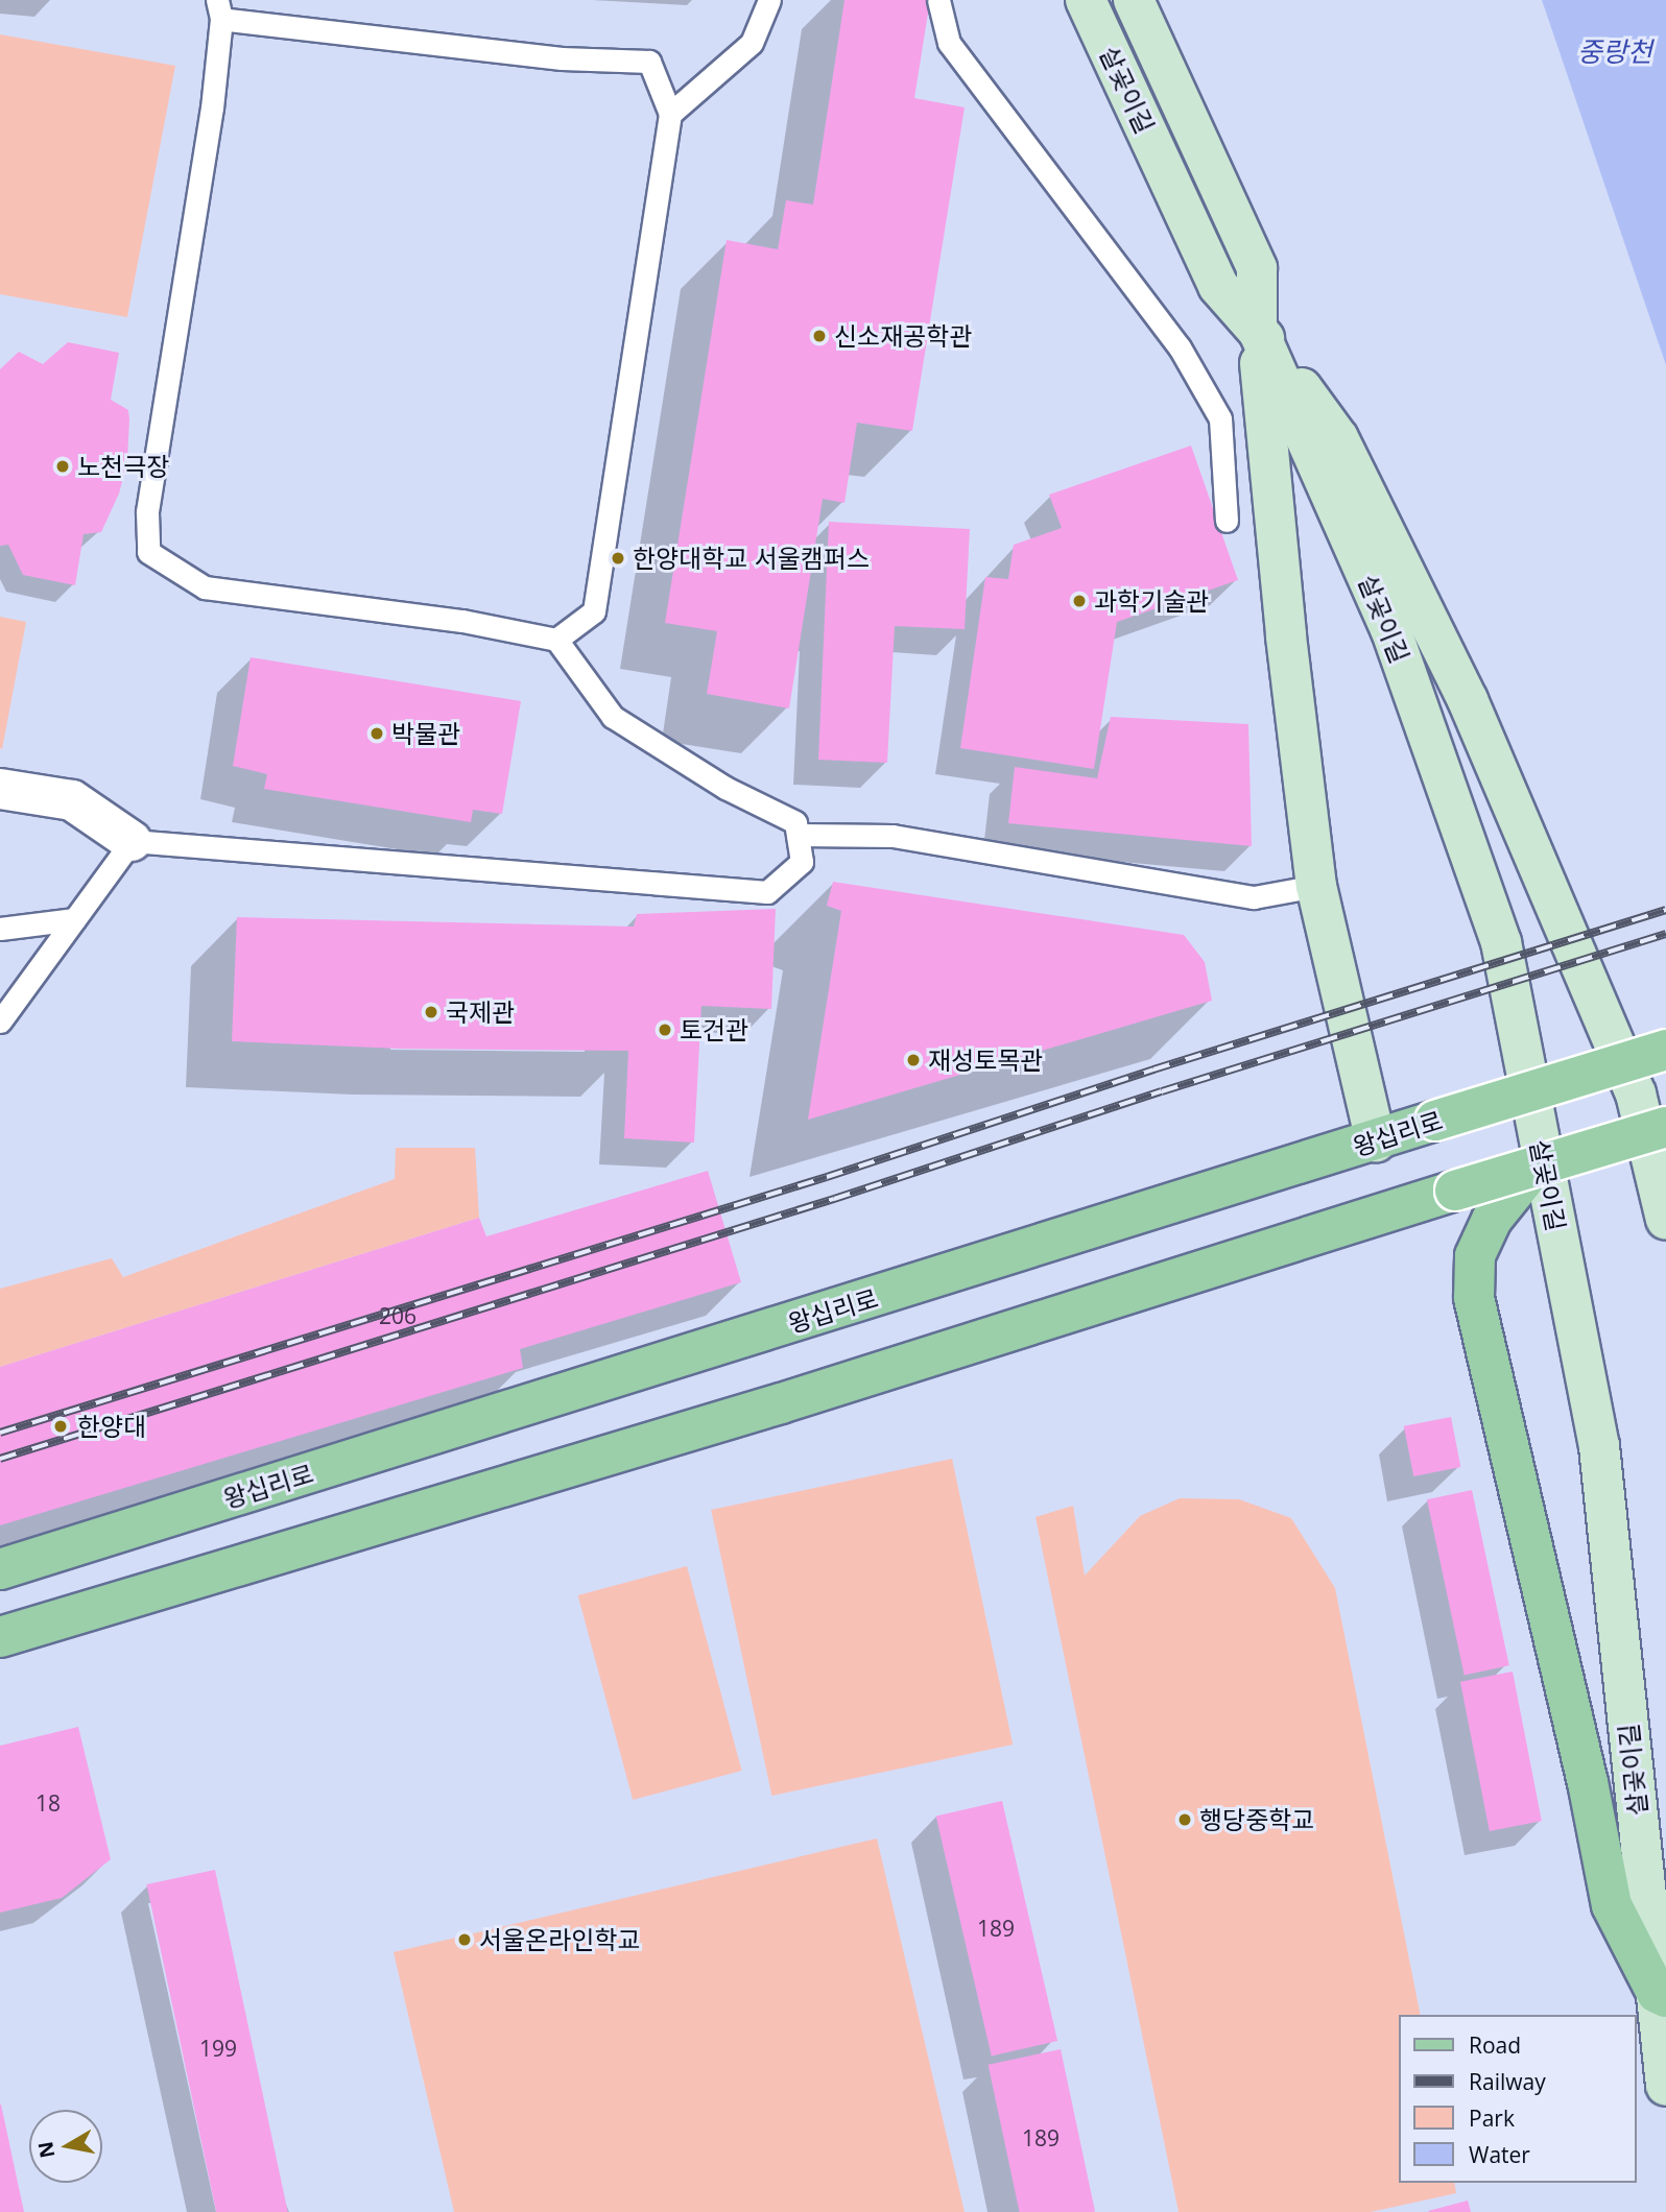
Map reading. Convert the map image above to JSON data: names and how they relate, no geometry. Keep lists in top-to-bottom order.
{
  "streets": {
    "main road": ["살곶이길", "왕십리로"]
  },
  "water": ["중랑천"],
  "places": [
    "신소재공학관",
    "노천극장",
    "한양대학교 서울캠퍼스",
    "과학기술관",
    "박물관",
    "국제관",
    "토건관",
    "재성토목관",
    "한양대",
    "행당중학교",
    "서울온라인학교"
  ],
  "house_numbers": [
    "206",
    "18",
    "189",
    "199",
    "189"
  ],
  "legend": [
    "Road",
    "Railway",
    "Park",
    "Water"
  ],
  "north": "left"
}
